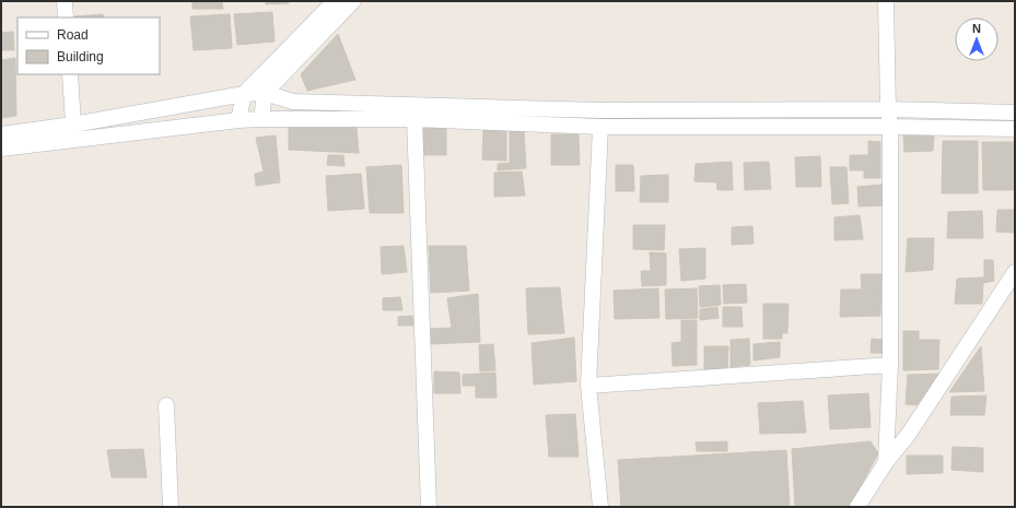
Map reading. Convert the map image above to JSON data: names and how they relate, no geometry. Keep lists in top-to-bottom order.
{
  "legend": ["Road", "Building"],
  "north": "top"
}
